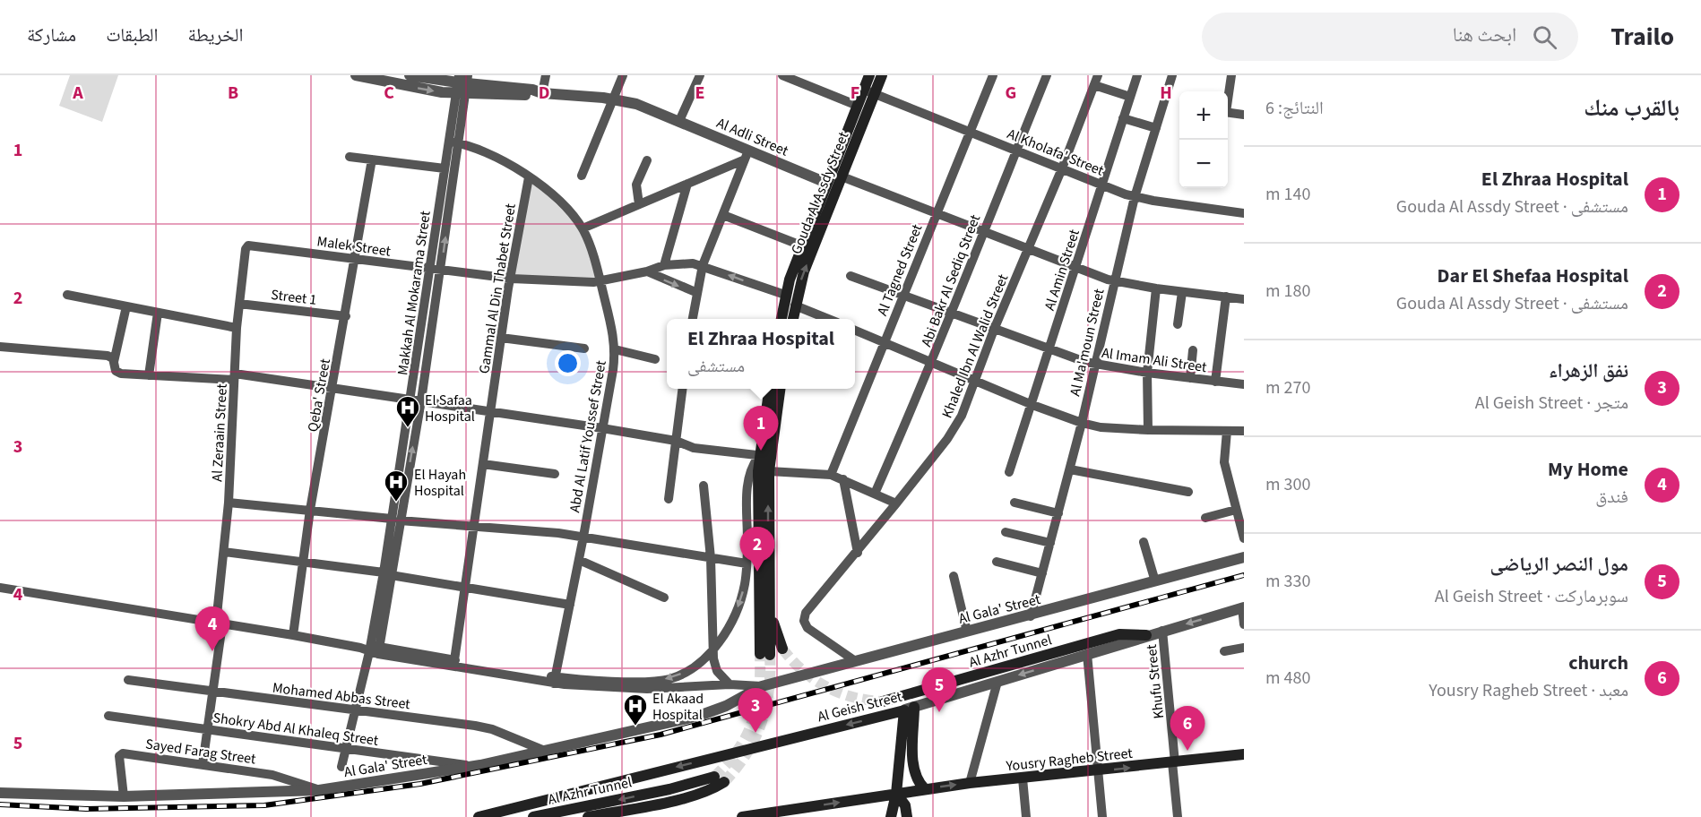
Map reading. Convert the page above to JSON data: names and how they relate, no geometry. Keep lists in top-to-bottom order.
{
  "streets": {
    "main road": [
      "Gouda Al Assdy Street",
      "Al Azhr Tunnel",
      "Al Geish Street",
      "Yousry Ragheb Street"
    ],
    "street": [
      "Al Adli Street",
      "Al Kholafa' Street",
      "Malek Street",
      "Al Tagned Street",
      "Al Amin Street",
      "Abi Bakr Al Sediq Street",
      "Gammal Al Din Thabet Street",
      "Makkah Al Mokarama Street",
      "Street 1",
      "Al Ma'moun Street",
      "Khaled Ibn Al Walid Street",
      "Al Imam Ali Street",
      "Qeba' Street",
      "Al Zeraain Street",
      "Abd Al Latif Youssef Street",
      "Al Gala' Street",
      "Khufu Street",
      "Mohamed Abbas Street",
      "Shokry Abd Al Khaleq Street",
      "Sayed Farag Street"
    ]
  },
  "crossings": [
    ["Al Adli Street", "Gouda Al Assdy Street"],
    ["Al Adli Street", "Makkah Al Mokarama Street"],
    ["Al Kholafa' Street", "Gouda Al Assdy Street"],
    ["Al Kholafa' Street", "Al Tagned Street"],
    ["Al Kholafa' Street", "Al Amin Street"],
    ["Al Kholafa' Street", "Abi Bakr Al Sediq Street"],
    ["Al Kholafa' Street", "Al Ma'moun Street"],
    ["Al Kholafa' Street", "Khaled Ibn Al Walid Street"],
    ["Gouda Al Assdy Street", "Malek Street"],
    ["Malek Street", "Gammal Al Din Thabet Street"],
    ["Malek Street", "Makkah Al Mokarama Street"],
    ["Malek Street", "Qeba' Street"],
    ["Malek Street", "Al Zeraain Street"],
    ["Malek Street", "Abd Al Latif Youssef Street"],
    ["Al Tagned Street", "Al Imam Ali Street"],
    ["Al Amin Street", "Al Imam Ali Street"],
    ["Abi Bakr Al Sediq Street", "Al Imam Ali Street"],
    ["Gammal Al Din Thabet Street", "Abd Al Latif Youssef Street"],
    ["Gammal Al Din Thabet Street", "Al Gala' Street"],
    ["Makkah Al Mokarama Street", "Abd Al Latif Youssef Street"],
    ["Makkah Al Mokarama Street", "Al Gala' Street"],
    ["Makkah Al Mokarama Street", "Mohamed Abbas Street"],
    ["Makkah Al Mokarama Street", "Shokry Abd Al Khaleq Street"],
    ["Street 1", "Qeba' Street"],
    ["Street 1", "Al Zeraain Street"],
    ["Al Ma'moun Street", "Al Imam Ali Street"],
    ["Al Ma'moun Street", "Al Gala' Street"],
    ["Khaled Ibn Al Walid Street", "Al Imam Ali Street"],
    ["Khaled Ibn Al Walid Street", "Al Gala' Street"],
    ["Qeba' Street", "Al Gala' Street"],
    ["Al Zeraain Street", "Al Gala' Street"],
    ["Al Zeraain Street", "Mohamed Abbas Street"],
    ["Al Zeraain Street", "Shokry Abd Al Khaleq Street"],
    ["Al Zeraain Street", "Sayed Farag Street"],
    ["Abd Al Latif Youssef Street", "Al Gala' Street"],
    ["Al Gala' Street", "Mohamed Abbas Street"],
    ["Al Gala' Street", "Shokry Abd Al Khaleq Street"],
    ["Al Gala' Street", "Sayed Farag Street"],
    ["Al Azhr Tunnel", "Al Geish Street"],
    ["Khufu Street", "Al Geish Street"],
    ["Khufu Street", "Yousry Ragheb Street"]
  ],
  "one_way": ["Al Geish Street"],
  "places": {
    "hospital": ["El Safaa Hospital", "El Hayah Hospital", "El Akaad Hospital"]
  },
  "page": {
    "header": "Trailo",
    "search": "ابحث هنا",
    "nav": ["الخريطة", "الطبقات", "مشاركة"],
    "heading": ["بالقرب منك", "النتائج: 6"],
    "map_buttons": ["+", "−"],
    "list": [
      {
        "mark": "1",
        "name": "El Zhraa Hospital",
        "note": "مستشفى · Gouda Al Assdy Street",
        "value": "140 m"
      },
      {
        "mark": "2",
        "name": "Dar El Shefaa Hospital",
        "note": "مستشفى · Gouda Al Assdy Street",
        "value": "180 m"
      },
      {
        "mark": "3",
        "name": "نفق الزهراء",
        "note": "متجر · Al Geish Street",
        "value": "270 m"
      },
      {
        "mark": "4",
        "name": "My Home",
        "note": "فندق",
        "value": "300 m"
      },
      {
        "mark": "5",
        "name": "مول النصر الرياضى",
        "note": "سوبرماركت · Al Geish Street",
        "value": "330 m"
      },
      {
        "mark": "6",
        "name": "church",
        "note": "معبد · Yousry Ragheb Street",
        "value": "480 m"
      }
    ],
    "popup": ["El Zhraa Hospital", "مستشفى"],
    "pins": [
      "1",
      "2",
      "4",
      "5",
      "3",
      "6"
    ]
  },
  "grid": {
    "columns": [
      "A",
      "B",
      "C",
      "D",
      "E",
      "F",
      "G",
      "H"
    ],
    "rows": [
      "1",
      "2",
      "3",
      "4",
      "5"
    ]
  }
}
